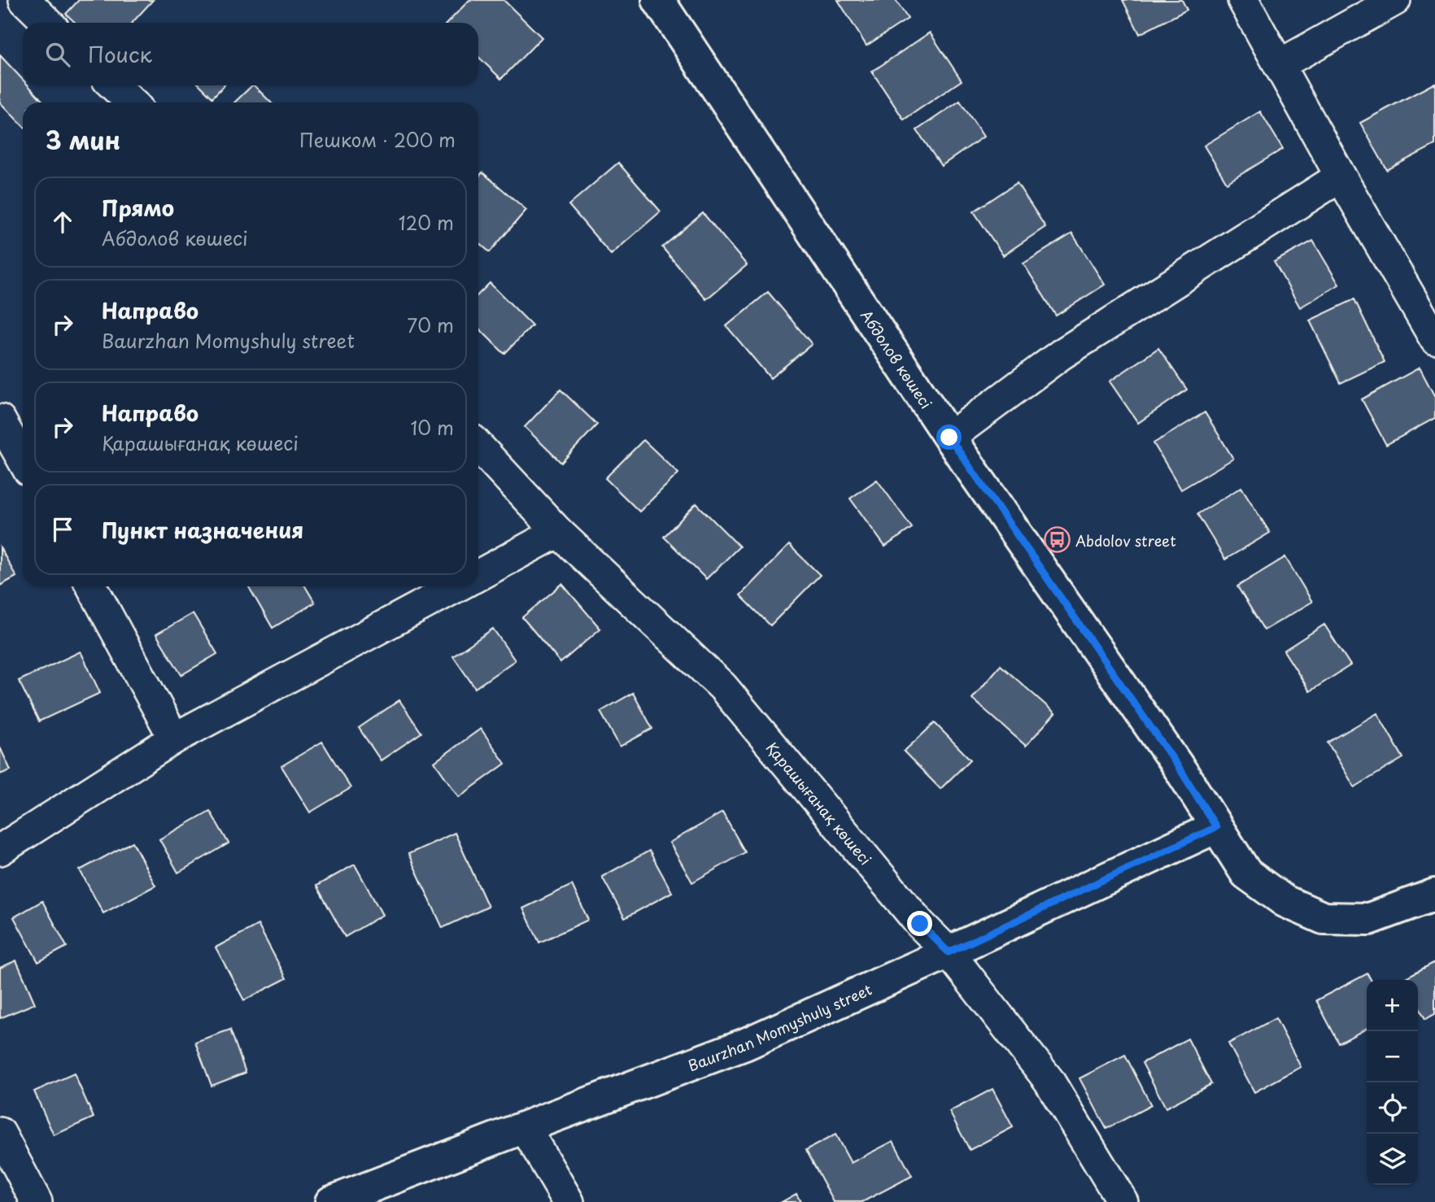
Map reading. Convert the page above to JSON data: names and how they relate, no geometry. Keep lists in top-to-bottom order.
{
  "streets": {
    "street": ["Абдолов көшесі", "Қарашығанақ көшесі", "Baurzhan Momyshuly street"]
  },
  "crossings": [
    ["Абдолов көшесі", "Baurzhan Momyshuly street"],
    ["Қарашығанақ көшесі", "Baurzhan Momyshuly street"]
  ],
  "places": {
    "bus stop": ["Abdolov street"]
  },
  "page": {
    "search": "Поиск",
    "heading": ["3 мин", "Пешком · 200 m"],
    "list": [
      ["Прямо", "Абдолов көшесі", "120 m"],
      ["Направо", "Baurzhan Momyshuly street", "70 m"],
      ["Направо", "Қарашығанақ көшесі", "10 m"],
      "Пункт назначения"
    ],
    "map_buttons": ["+", "−"]
  }
}
